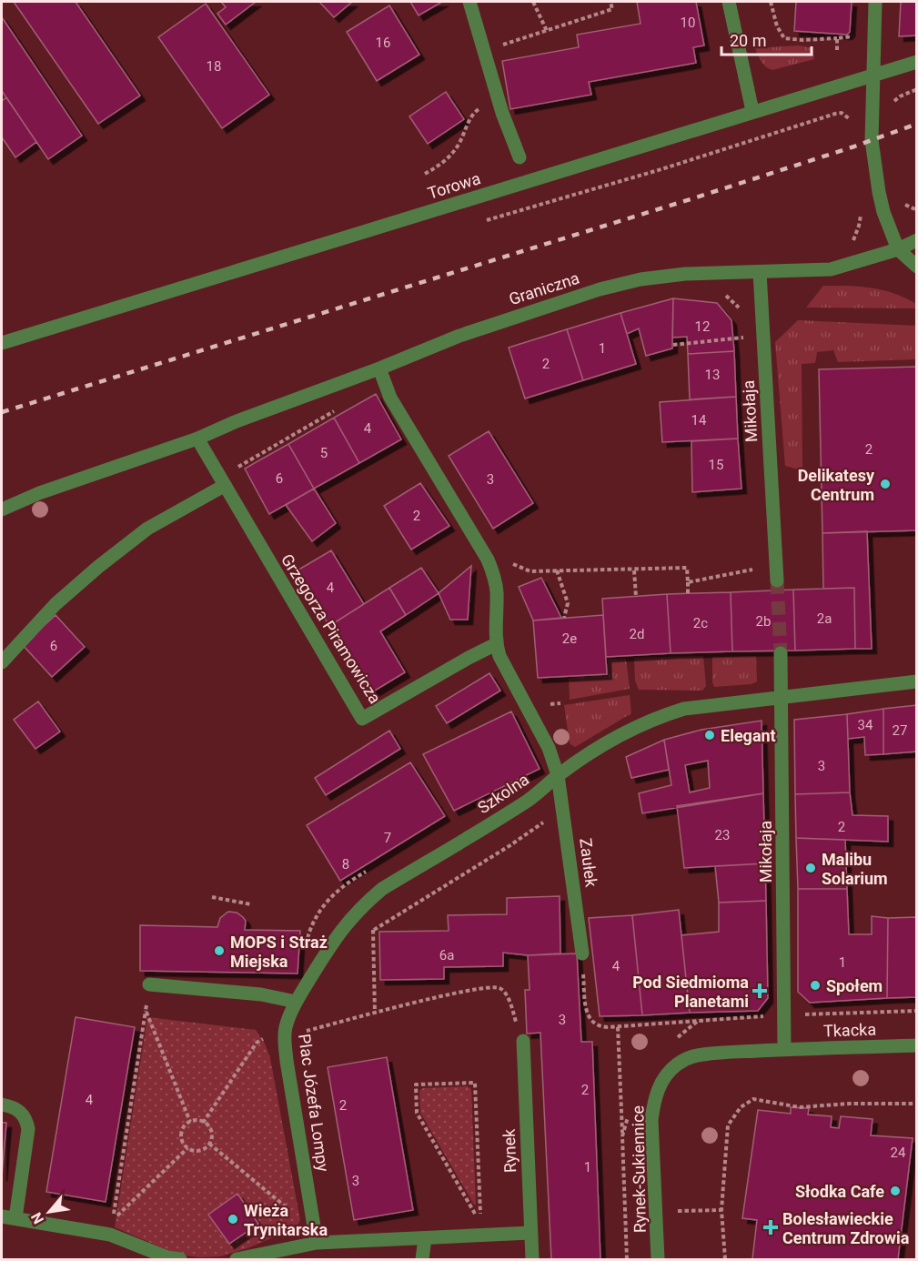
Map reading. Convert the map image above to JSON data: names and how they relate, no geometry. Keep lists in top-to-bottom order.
{
  "streets": {
    "street": [
      "Torowa",
      "Graniczna",
      "Mikołaja",
      "Grzegorza Piramowicza",
      "Szkolna",
      "Zaułek",
      "Tkacka",
      "Plac Józefa Lompy",
      "Rynek",
      "Rynek-Sukiennice"
    ]
  },
  "crossings": [
    ["Graniczna", "Mikołaja"],
    ["Graniczna", "Grzegorza Piramowicza"],
    ["Mikołaja", "Szkolna"],
    ["Mikołaja", "Tkacka"],
    ["Mikołaja", "Rynek-Sukiennice"],
    ["Szkolna", "Zaułek"],
    ["Szkolna", "Plac Józefa Lompy"],
    ["Tkacka", "Rynek-Sukiennice"]
  ],
  "places": {
    "other": [
      "Delikatesy Centrum",
      "Elegant",
      "Malibu Solarium",
      "MOPS i Straż Miejska",
      "Społem",
      "Słodka Cafe",
      "Wieża Trynitarska"
    ],
    "health": ["Pod Siedmioma Planetami", "Bolesławieckie Centrum Zdrowia"]
  },
  "house_numbers": [
    "10",
    "16",
    "18",
    "12",
    "1",
    "2",
    "13",
    "14",
    "4",
    "2",
    "5",
    "15",
    "6",
    "3",
    "2",
    "4",
    "2a",
    "2b",
    "2c",
    "2d",
    "2e",
    "6",
    "34",
    "27",
    "3",
    "2",
    "23",
    "7",
    "8",
    "6a",
    "1",
    "4",
    "3",
    "2",
    "4",
    "2",
    "24",
    "1",
    "3"
  ],
  "scale_bar": "20 m",
  "north": "bottom left"
}
